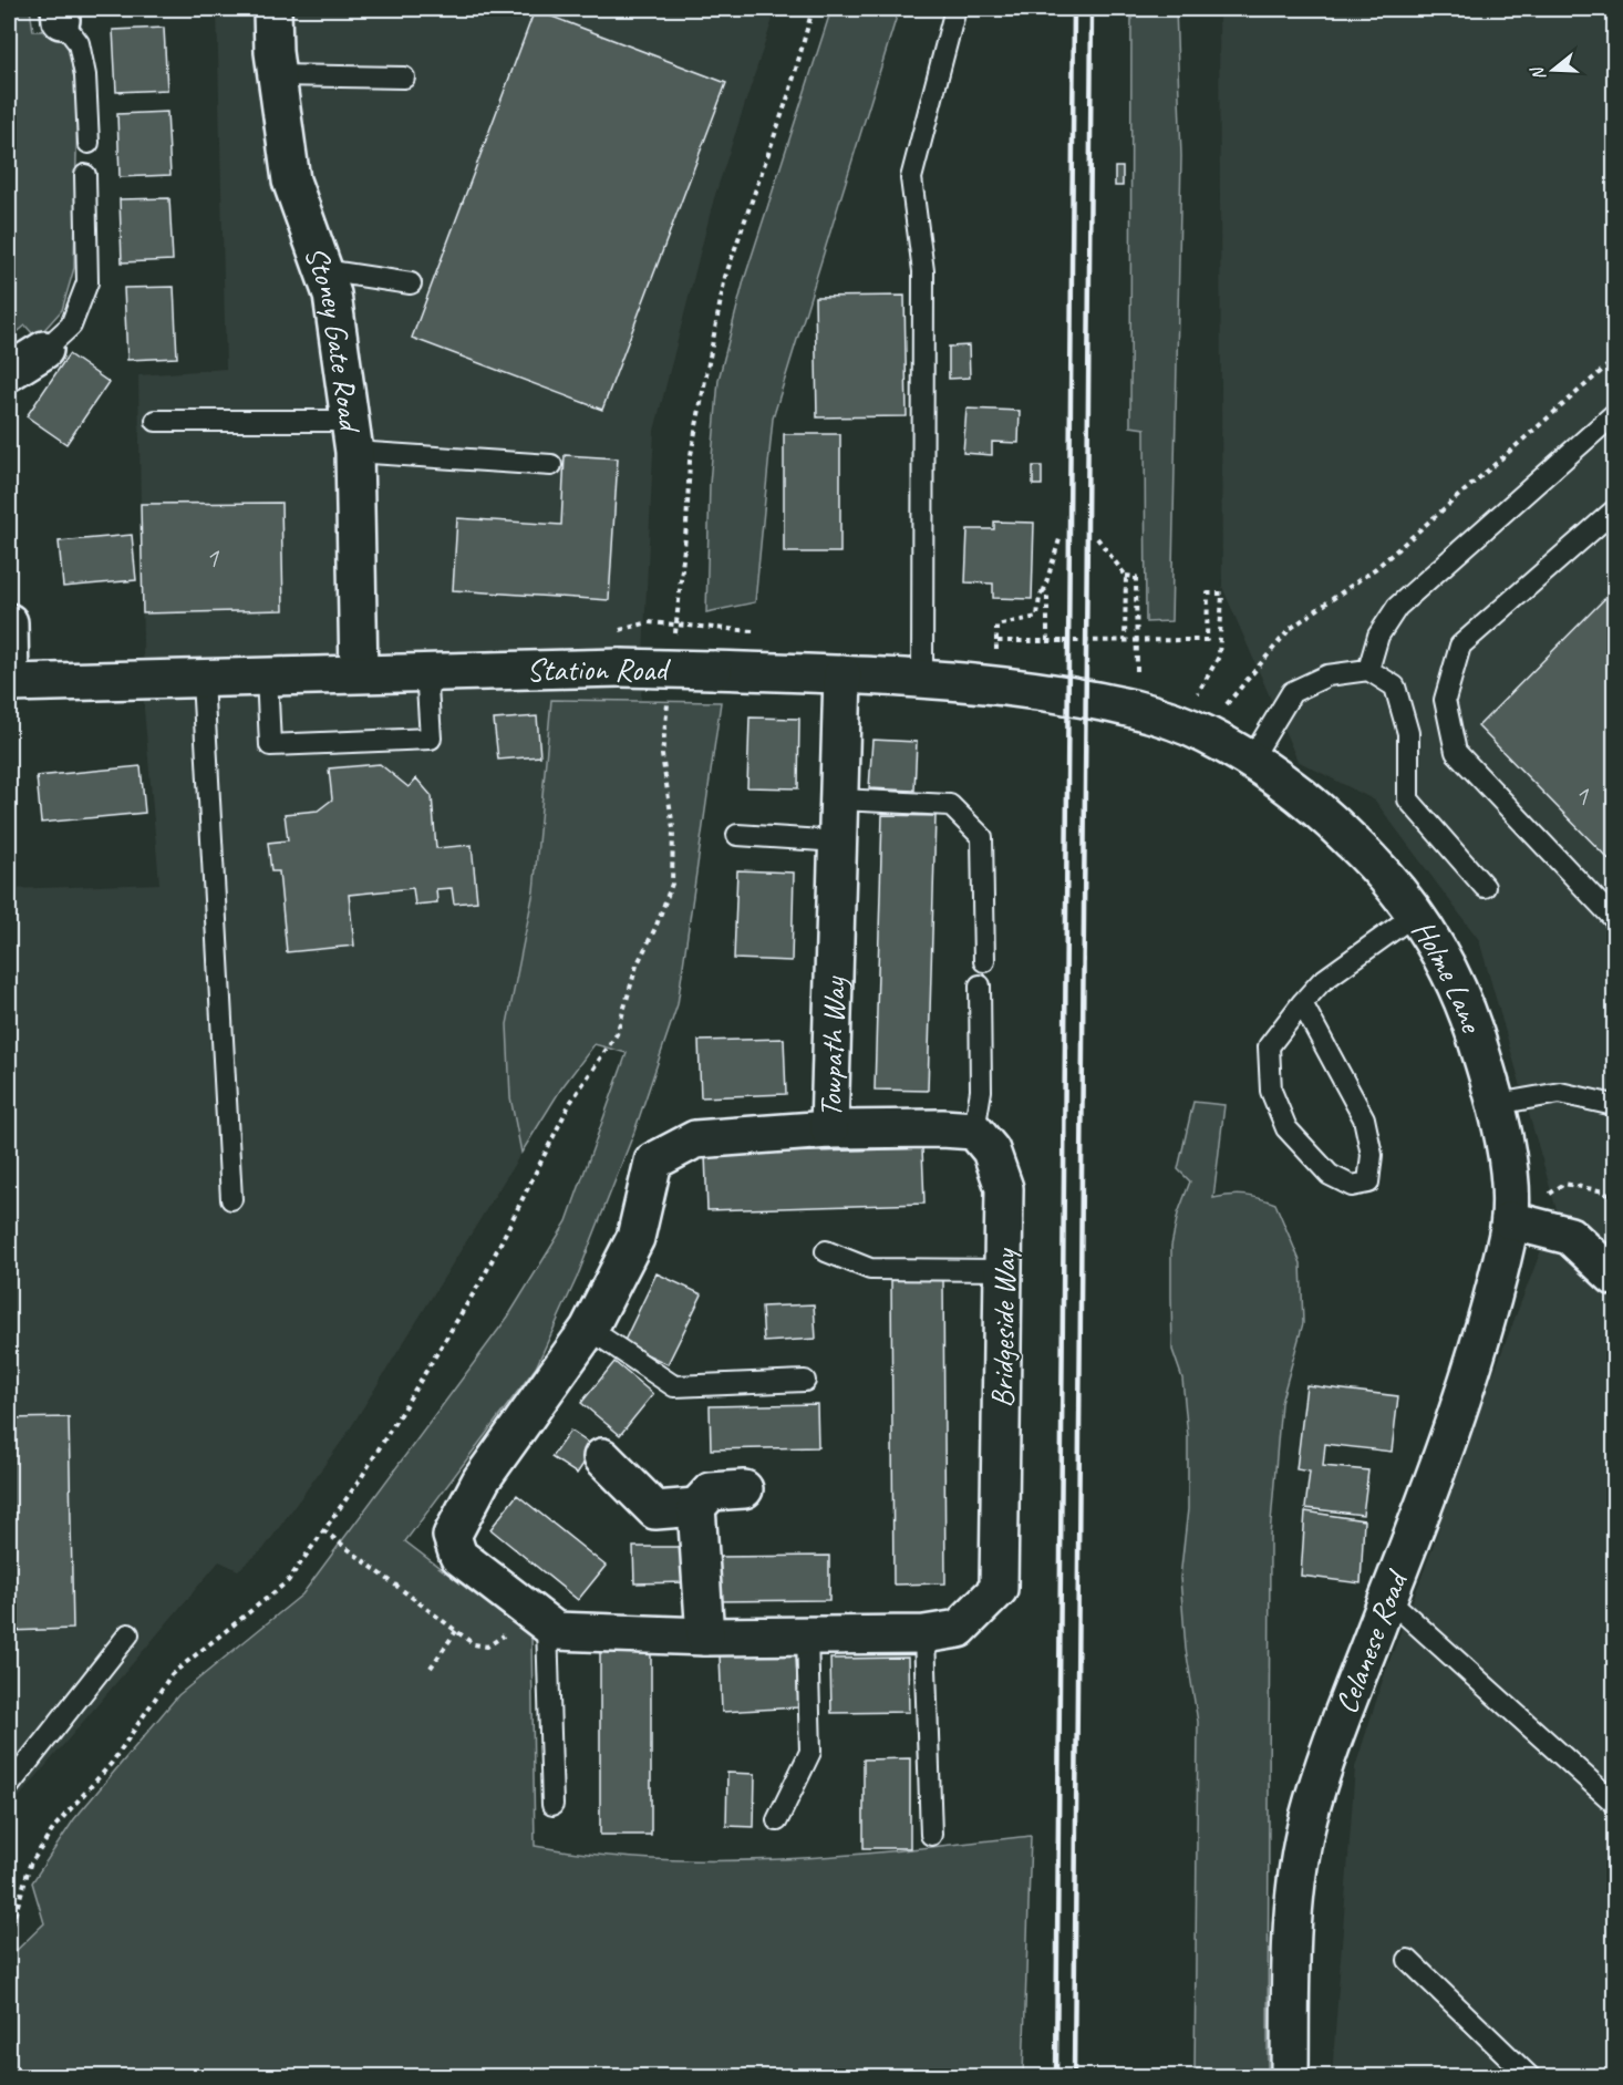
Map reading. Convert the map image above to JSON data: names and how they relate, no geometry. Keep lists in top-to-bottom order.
{
  "streets": {
    "street": [
      "Stoney Gate Road",
      "Station Road",
      "Holme Lane",
      "Towpath Way",
      "Bridgeside Way",
      "Celanese Road"
    ]
  },
  "crossings": [
    ["Stoney Gate Road", "Station Road"],
    ["Station Road", "Holme Lane"],
    ["Station Road", "Towpath Way"],
    ["Holme Lane", "Celanese Road"],
    ["Towpath Way", "Bridgeside Way"]
  ],
  "house_numbers": ["1", "1"],
  "north": "left"
}
